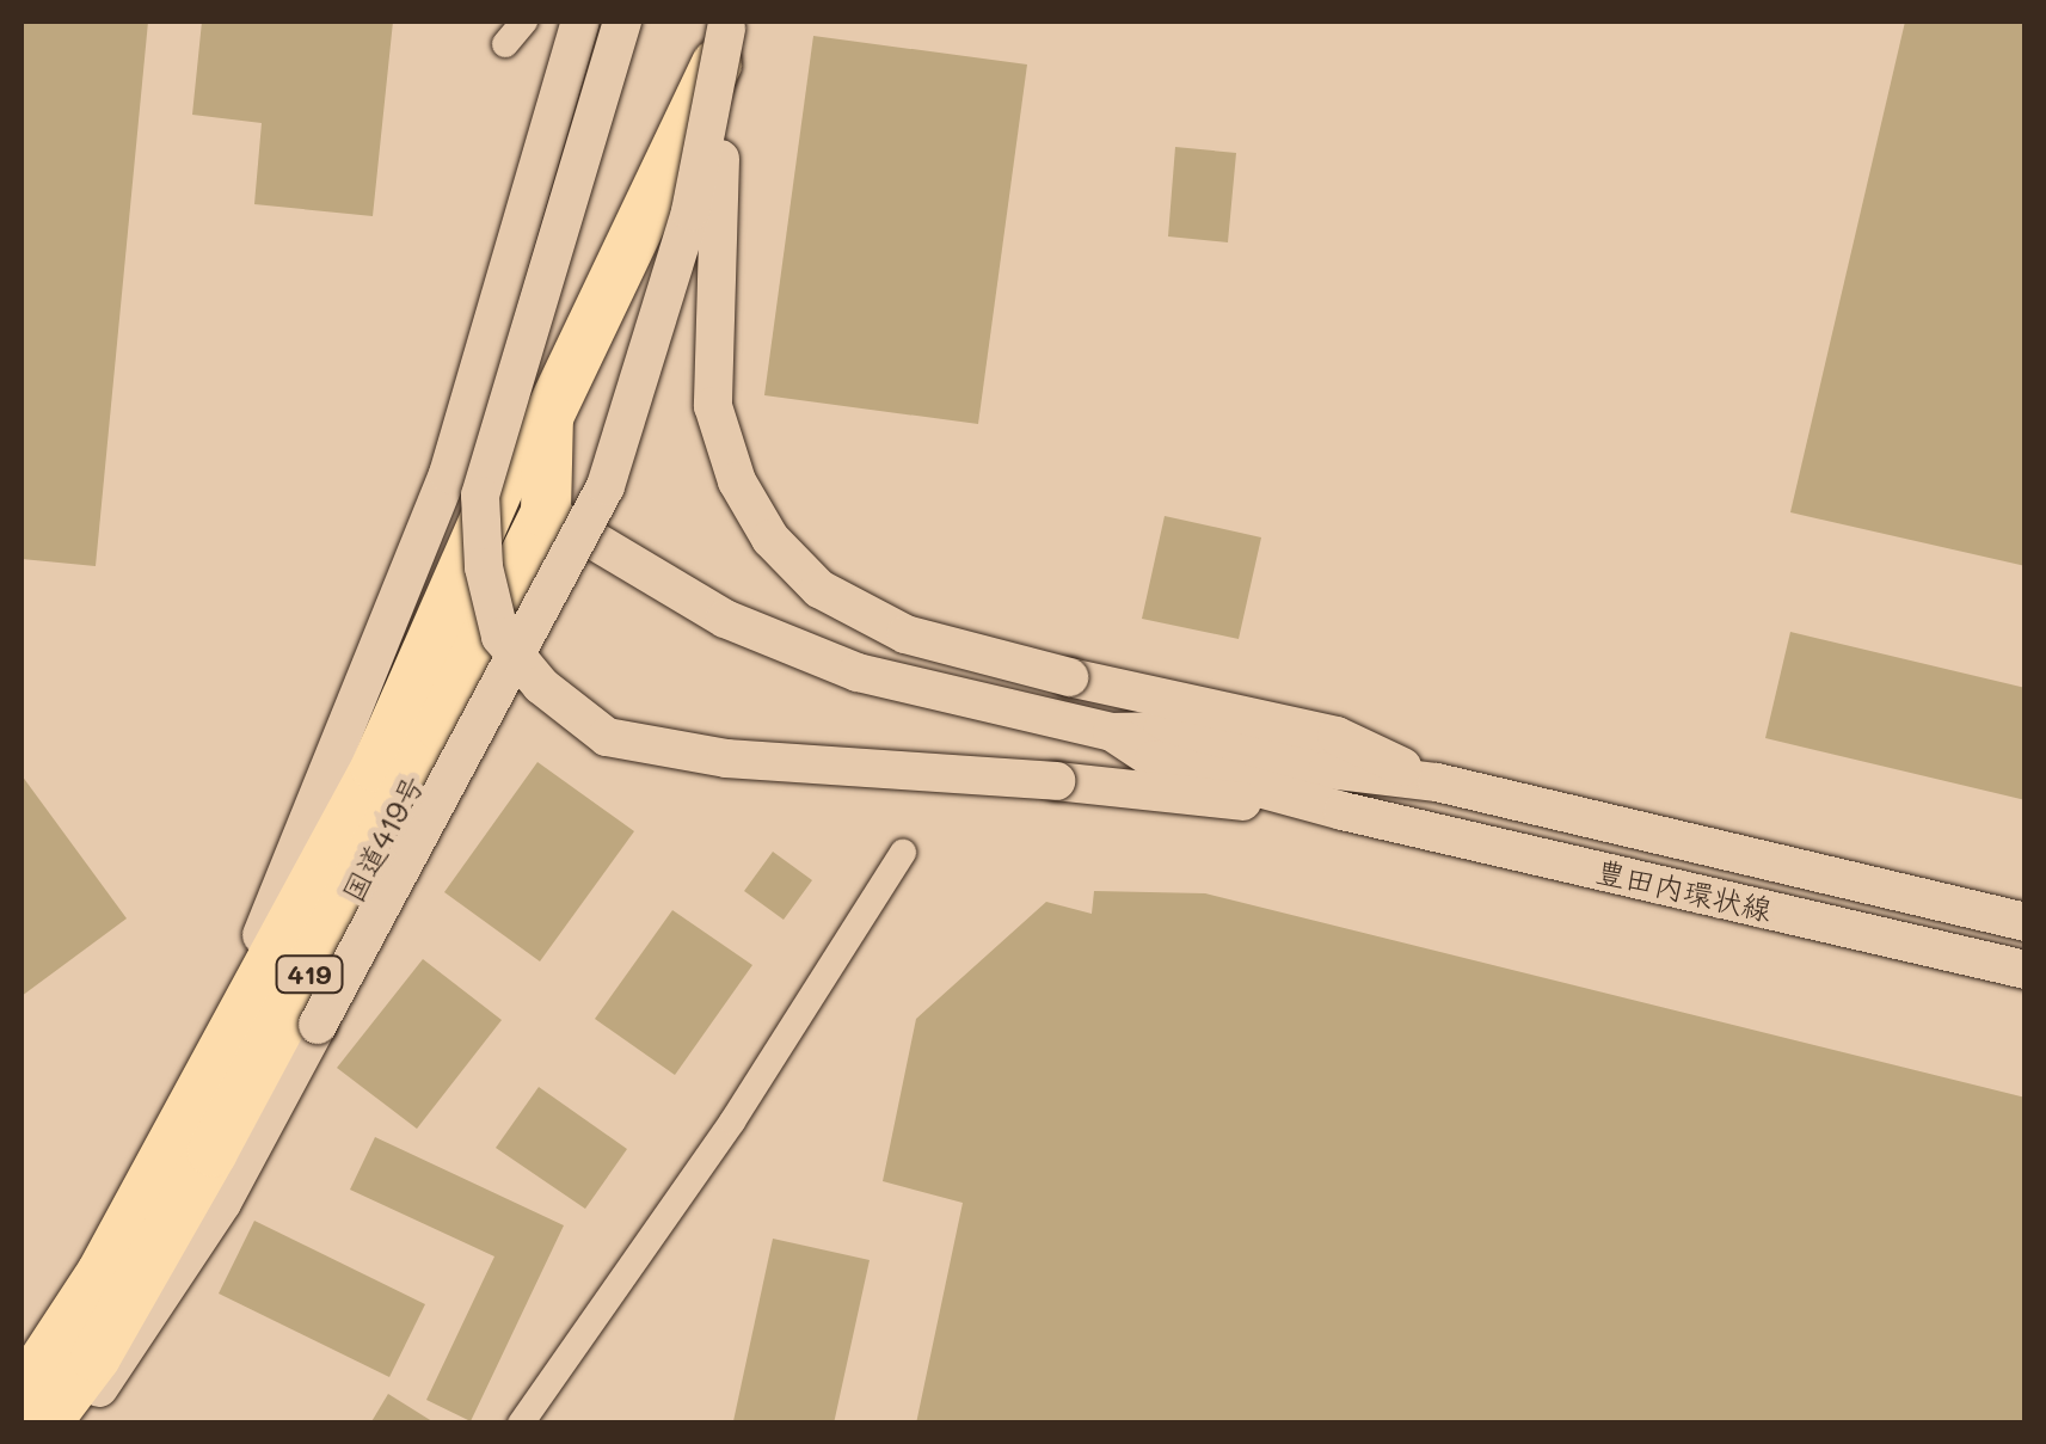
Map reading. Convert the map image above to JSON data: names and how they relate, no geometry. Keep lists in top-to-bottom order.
{
  "streets": {
    "highway": ["国道419号", "419"],
    "street": ["豊田内環状線"]
  }
}
